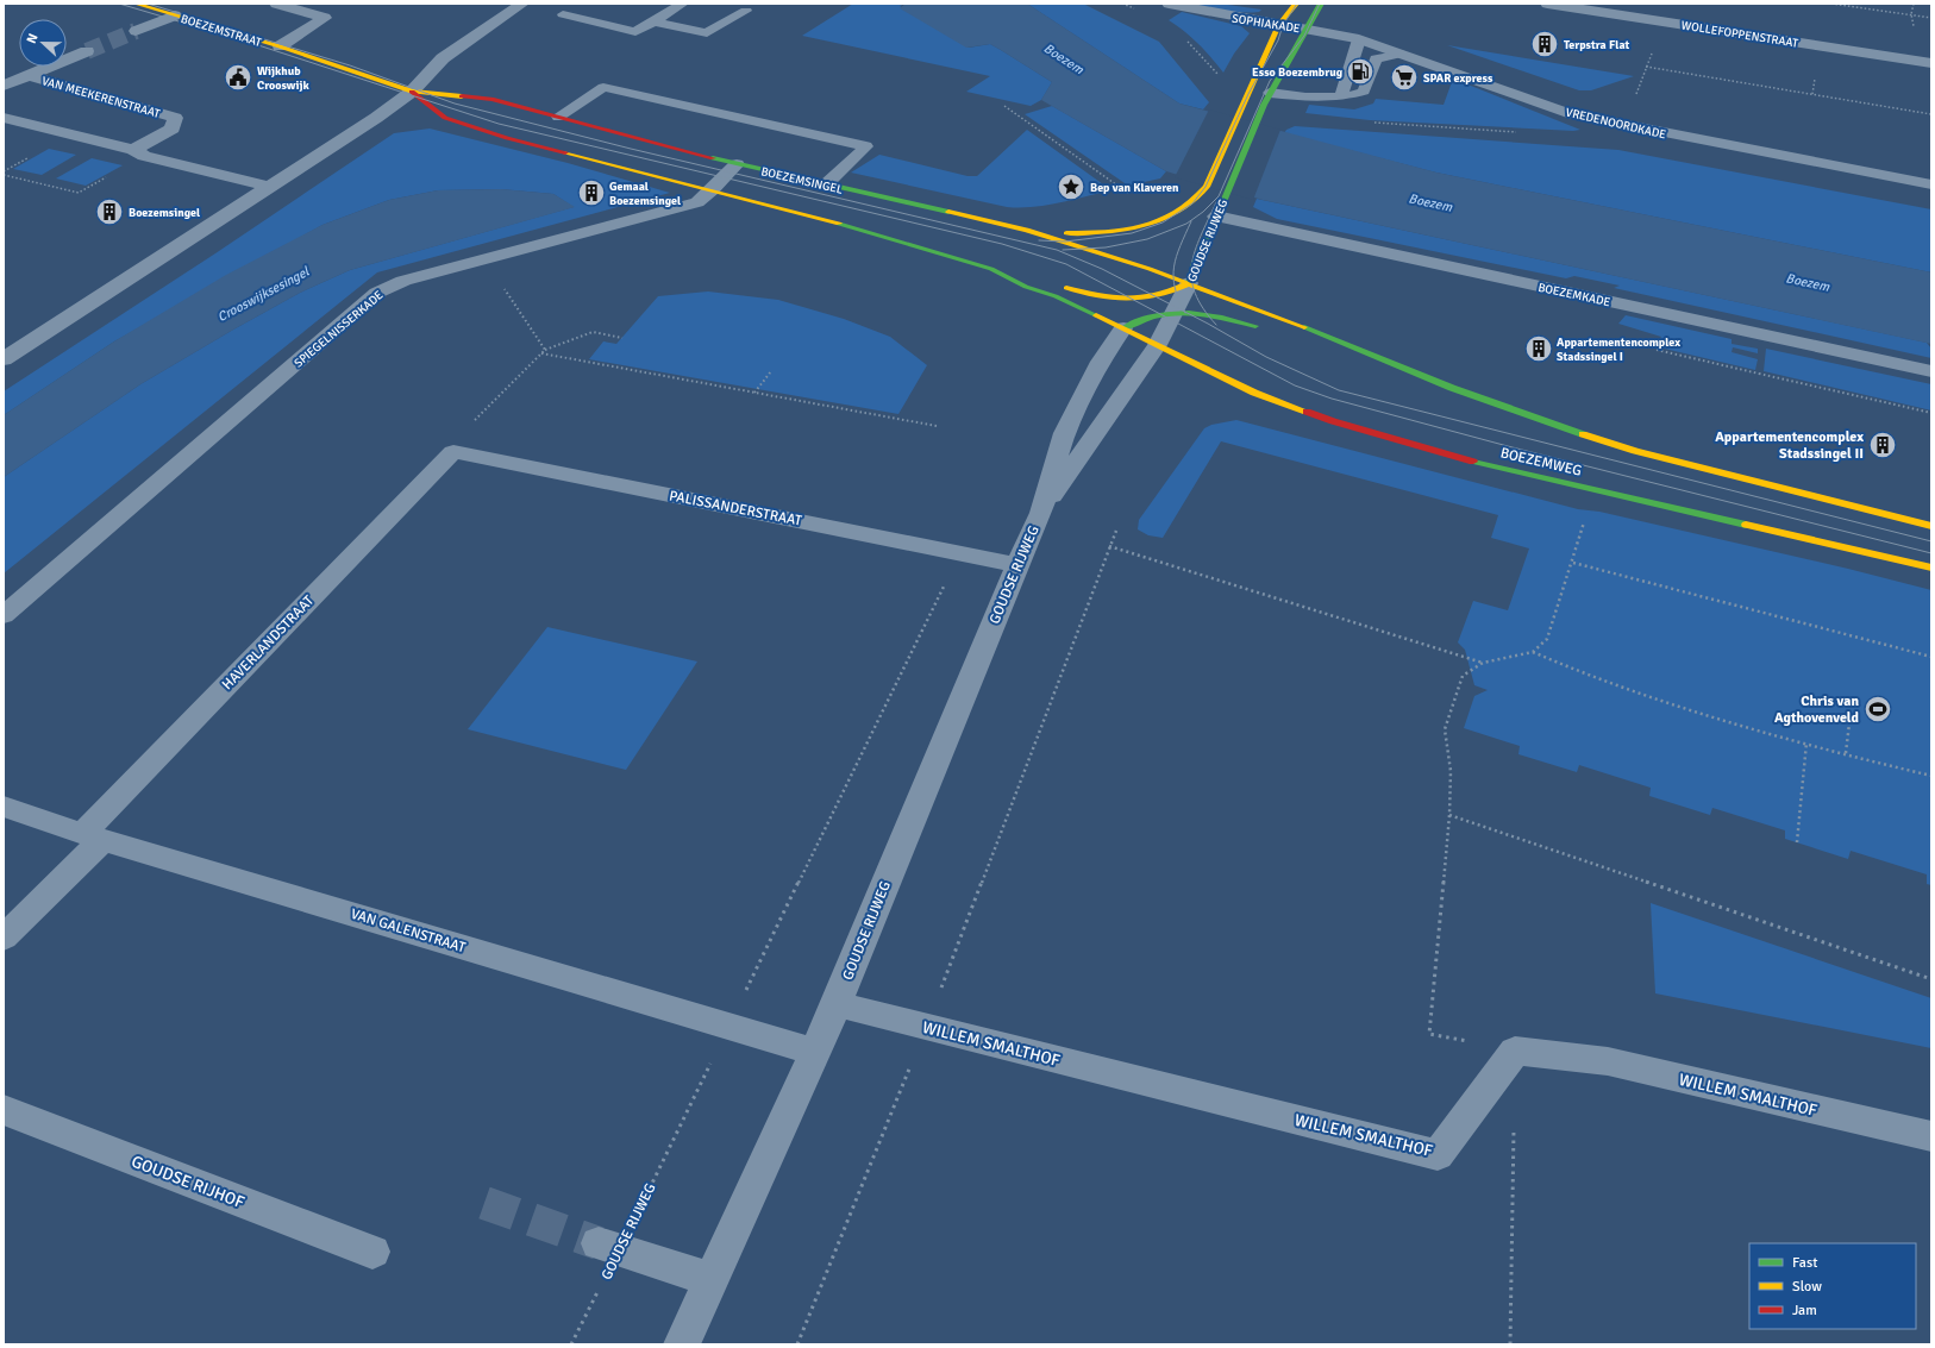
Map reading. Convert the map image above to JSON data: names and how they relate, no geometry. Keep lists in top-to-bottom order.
{
  "streets": {
    "main road": [
      "BOEZEMSTRAAT",
      "BOEZEMSINGEL",
      "GOUDSE RIJWEG",
      "BOEZEMWEG"
    ],
    "street": [
      "SOPHIAKADE",
      "WOLLEFOPPENSTRAAT",
      "VAN MEEKERENSTRAAT",
      "VREDENOORDKADE",
      "BOEZEMKADE",
      "SPIEGELNISSERKADE",
      "PALISSANDERSTRAAT",
      "HAVERLANDSTRAAT",
      "VAN GALENSTRAAT",
      "WILLEM SMALTHOF",
      "GOUDSE RIJHOF"
    ]
  },
  "crossings": [
    ["SOPHIAKADE", "VREDENOORDKADE"],
    ["SOPHIAKADE", "GOUDSE RIJWEG"],
    ["BOEZEMSTRAAT", "BOEZEMSINGEL"],
    ["VREDENOORDKADE", "GOUDSE RIJWEG"],
    ["BOEZEMSINGEL", "GOUDSE RIJWEG"],
    ["BOEZEMSINGEL", "SPIEGELNISSERKADE"],
    ["GOUDSE RIJWEG", "BOEZEMKADE"],
    ["GOUDSE RIJWEG", "BOEZEMWEG"],
    ["GOUDSE RIJWEG", "PALISSANDERSTRAAT"],
    ["GOUDSE RIJWEG", "VAN GALENSTRAAT"],
    ["GOUDSE RIJWEG", "WILLEM SMALTHOF"],
    ["PALISSANDERSTRAAT", "HAVERLANDSTRAAT"],
    ["HAVERLANDSTRAAT", "VAN GALENSTRAAT"]
  ],
  "water": ["Boezem", "Crooswijksesingel"],
  "places": {
    "building": [
      "Terpstra Flat",
      "Gemaal Boezemsingel",
      "Boezemsingel",
      "Appartementencomplex Stadssingel I",
      "Appartementencomplex Stadssingel II"
    ],
    "fuel station": ["Esso Boezembrug"],
    "public building": ["Wijkhub Crooswijk"],
    "supermarket": ["SPAR express"],
    "place": ["Bep van Klaveren"],
    "sports": ["Chris van Agthovenveld"]
  },
  "legend": ["Fast", "Slow", "Jam"],
  "north": "left"
}
